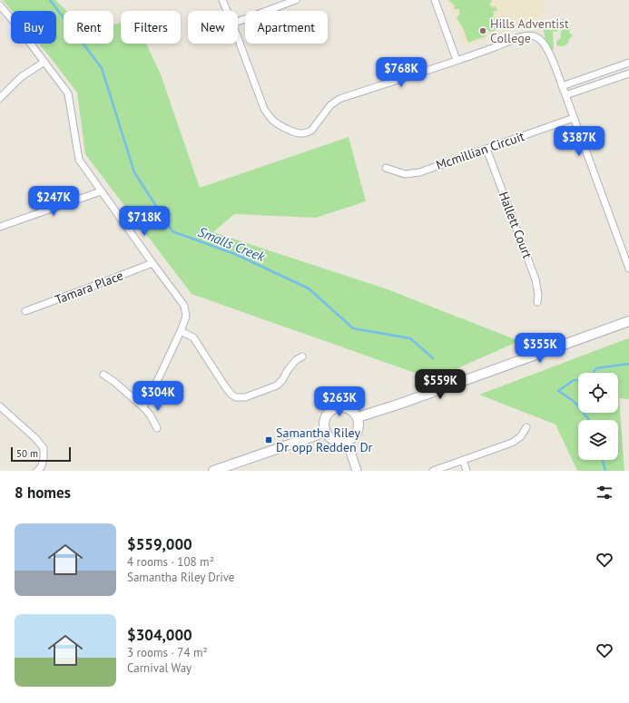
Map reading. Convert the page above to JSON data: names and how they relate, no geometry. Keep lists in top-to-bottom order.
{
  "streets": {
    "street": ["Mcmillian Circuit", "Hallett Court", "Tamara Place"]
  },
  "crossings": [
    ["Mcmillian Circuit", "Hallett Court"]
  ],
  "water": ["Smalls Creek"],
  "places": {
    "other": ["Hills Adventist College"],
    "transit": ["Samantha Riley Dr opp Redden Dr"]
  },
  "scale_bar": "50 m",
  "page": {
    "chip": [
      "Buy",
      "Rent",
      "Filters",
      "New",
      "Apartment"
    ],
    "price": [
      "$768K",
      "$387K",
      "$247K",
      "$718K",
      "$355K",
      "$559K",
      "$304K",
      "$263K"
    ],
    "scale": "50 m",
    "heading": "8 homes",
    "list": [
      {
        "name": "$559,000",
        "note": "4 rooms · 108 m² · Samantha Riley Drive"
      },
      {
        "name": "$304,000",
        "note": "3 rooms · 74 m² · Carnival Way"
      }
    ]
  }
}
